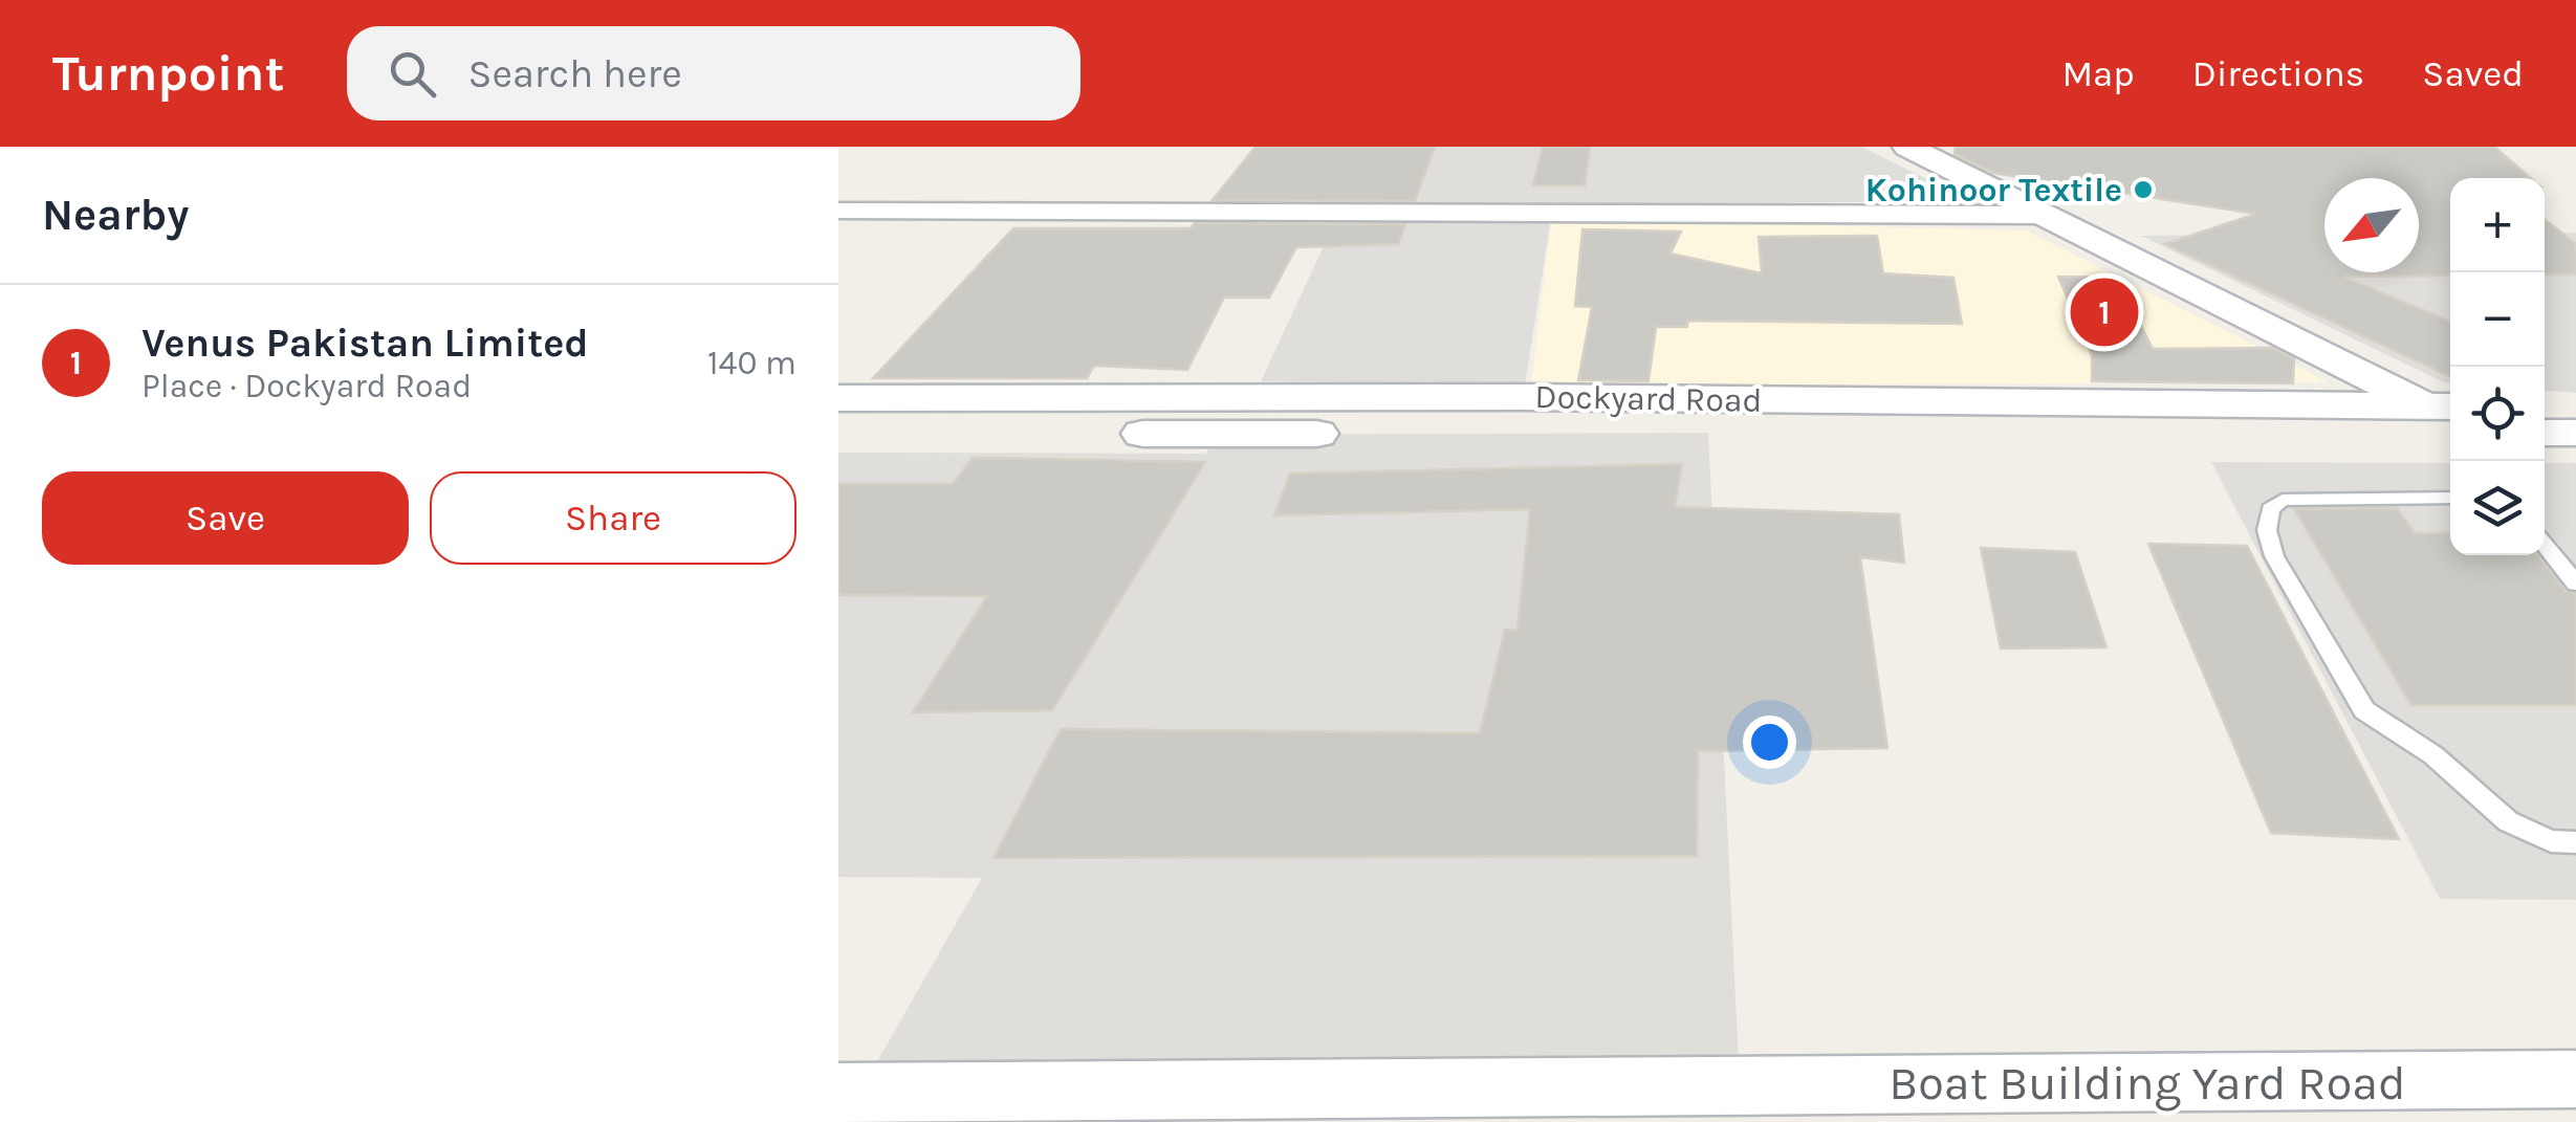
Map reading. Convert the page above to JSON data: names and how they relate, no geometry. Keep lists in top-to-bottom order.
{
  "streets": {
    "street": ["Dockyard Road", "Boat Building Yard Road"]
  },
  "places": ["Kohinoor Textile"],
  "north": "bottom left",
  "page": {
    "header": "Turnpoint",
    "search": "Search here",
    "nav": ["Map", "Directions", "Saved"],
    "heading": "Nearby",
    "map_buttons": ["+", "−"],
    "pins": "1",
    "list": [
      {
        "mark": "1",
        "name": "Venus Pakistan Limited",
        "note": "Place · Dockyard Road",
        "value": "140 m"
      }
    ],
    "buttons": ["Save", "Share"]
  }
}
